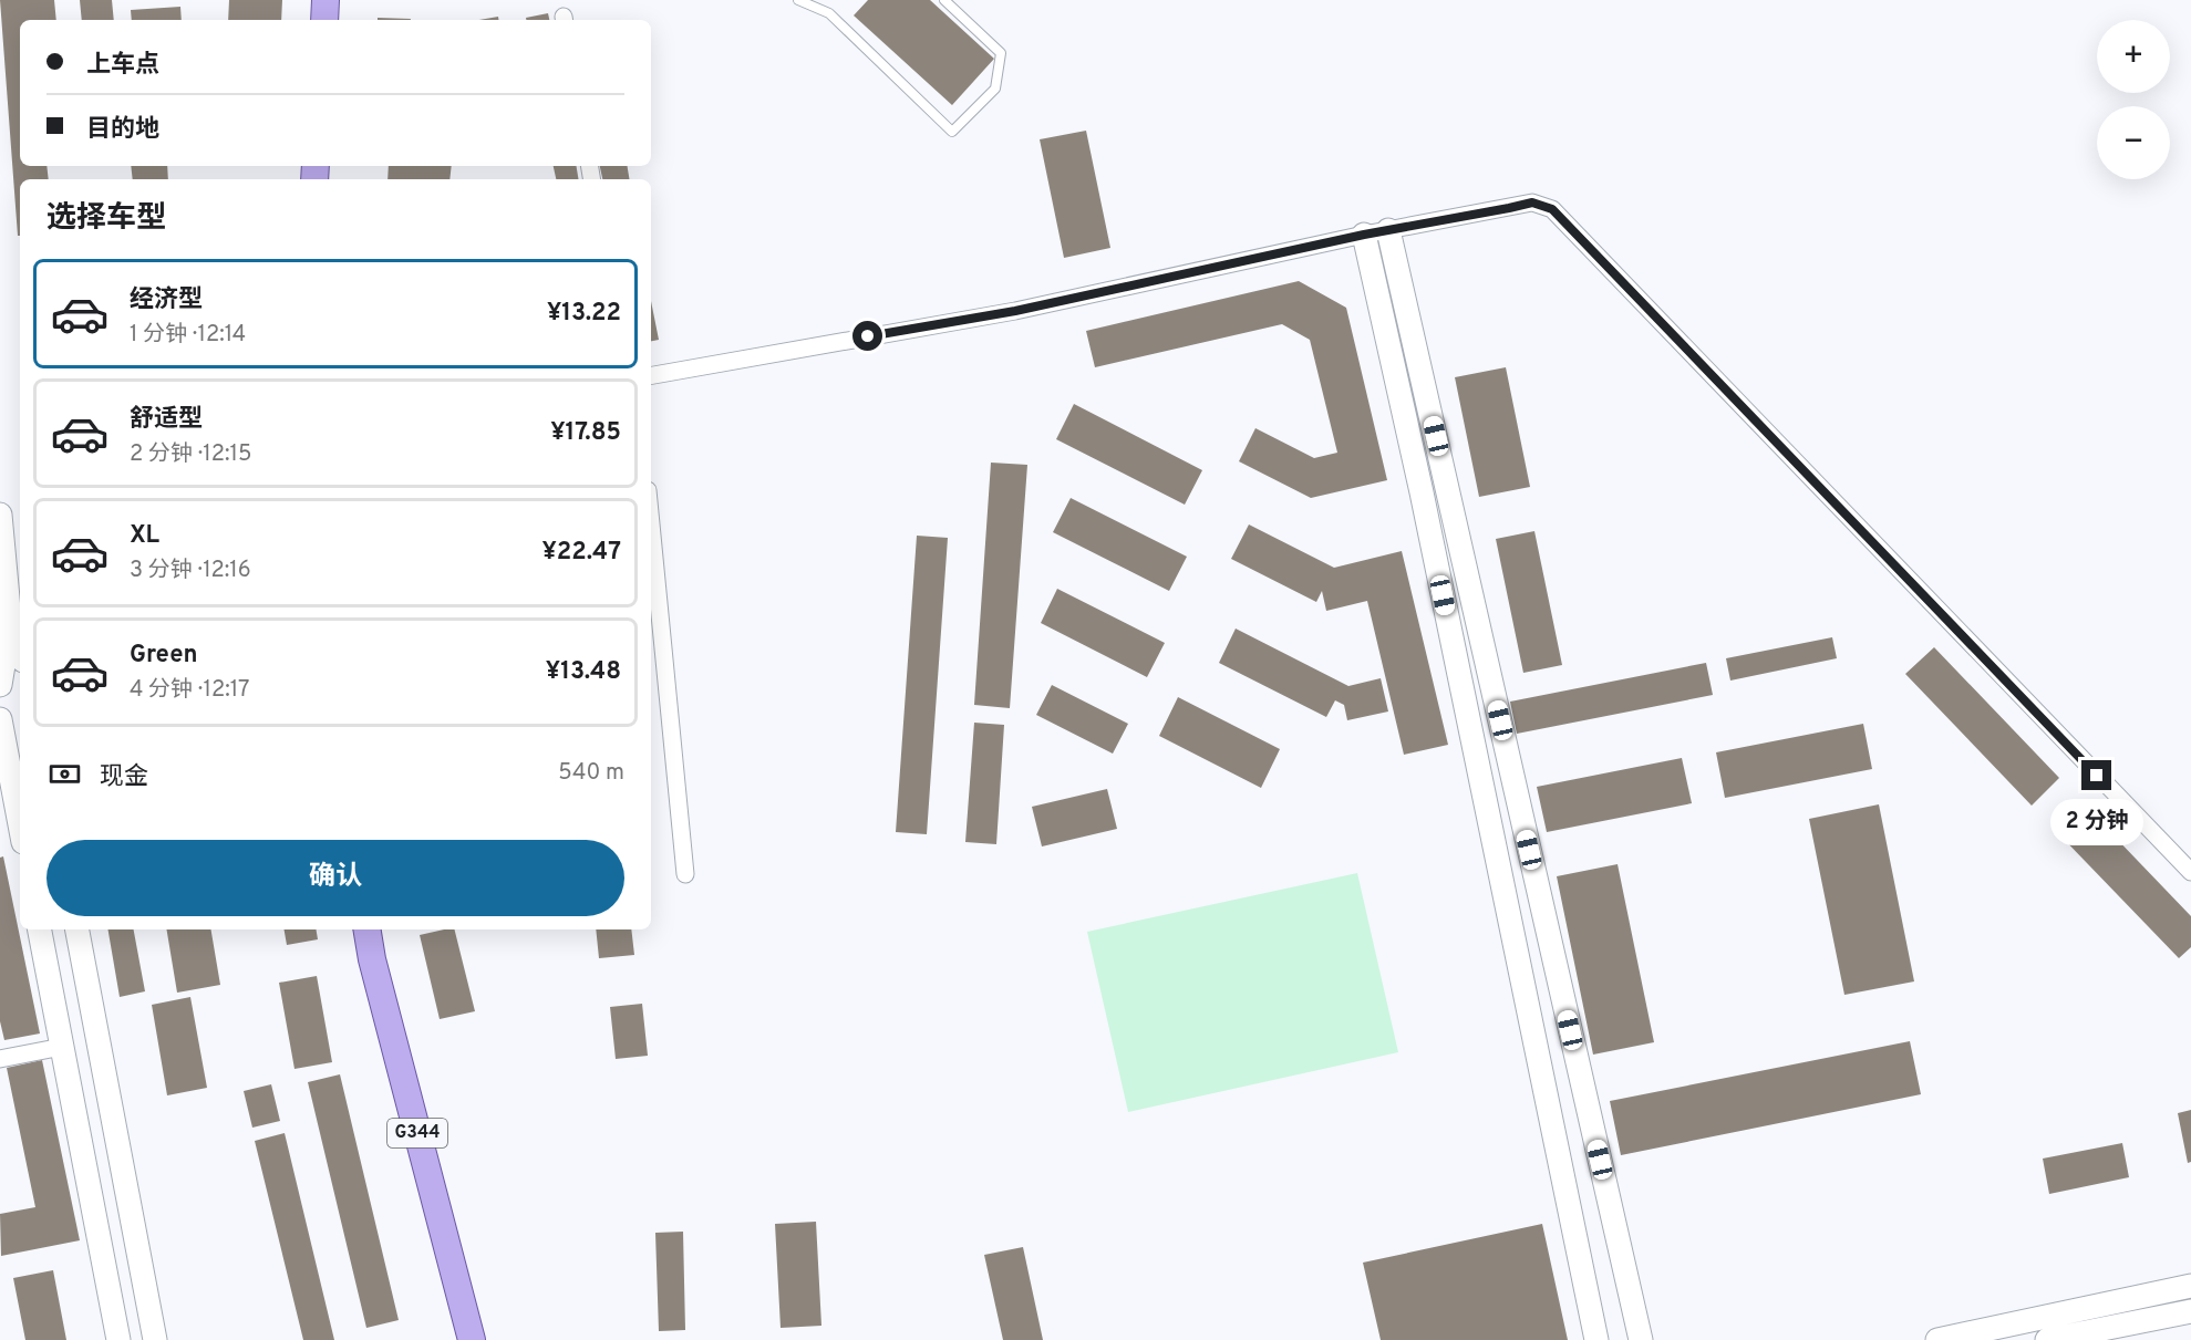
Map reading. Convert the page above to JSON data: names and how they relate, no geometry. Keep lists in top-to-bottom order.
{
  "streets": {
    "main road": ["G344"]
  },
  "page": {
    "map_buttons": ["+", "−"],
    "banner": ["上车点", "目的地"],
    "heading": "选择车型",
    "list": [
      {
        "name": "经济型",
        "note": "1 分钟 · 12:14",
        "value": "¥13.22"
      },
      {
        "name": "舒适型",
        "note": "2 分钟 · 12:15",
        "value": "¥17.85"
      },
      {
        "name": "XL",
        "note": "3 分钟 · 12:16",
        "value": "¥22.47"
      },
      {
        "name": "Green",
        "note": "4 分钟 · 12:17",
        "value": "¥13.48"
      }
    ],
    "pay": ["现金", "540 m"],
    "bubble": "2 分钟",
    "buttons": "确认"
  }
}
